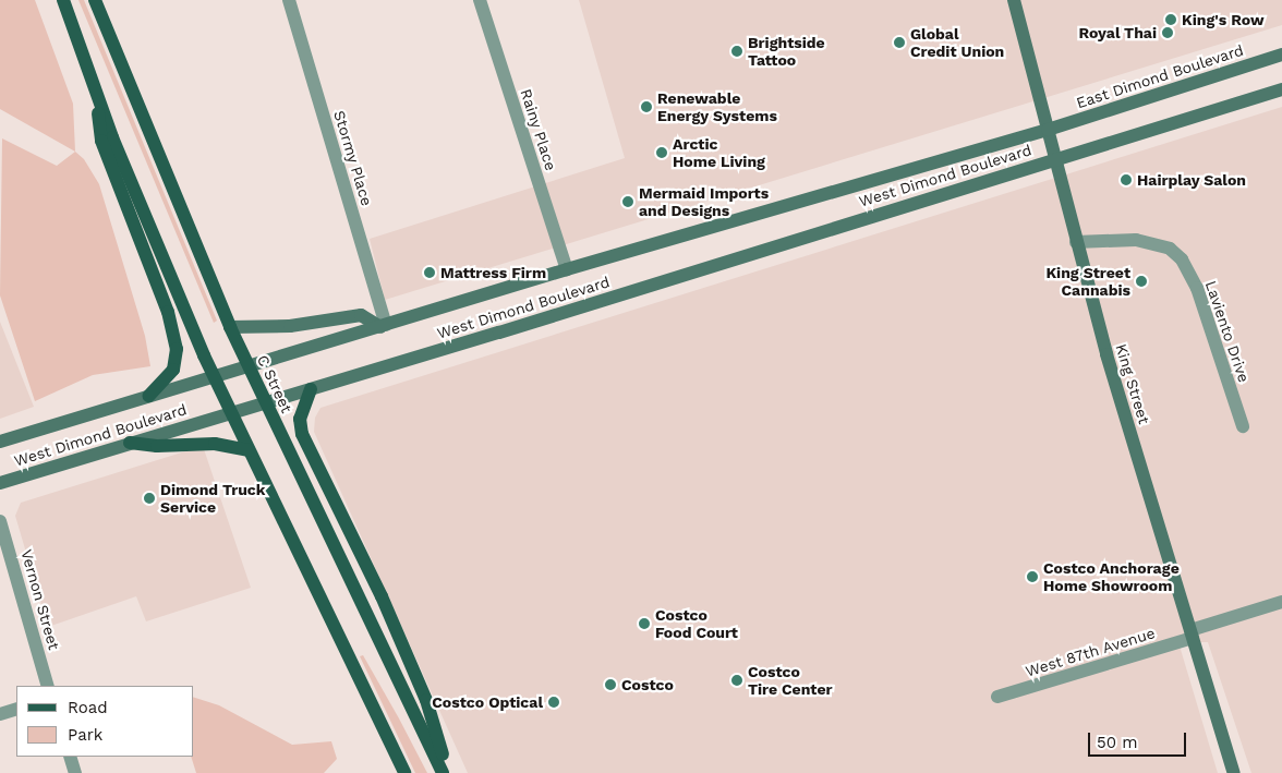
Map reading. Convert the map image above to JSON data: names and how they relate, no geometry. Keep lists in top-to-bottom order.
{
  "streets": {
    "main road": [
      "East Dimond Boulevard",
      "West Dimond Boulevard",
      "C Street",
      "King Street"
    ],
    "street": [
      "Rainy Place",
      "Stormy Place",
      "Laviento Drive",
      "Vernon Street",
      "West 87th Avenue"
    ]
  },
  "crossings": [
    ["East Dimond Boulevard", "West Dimond Boulevard"],
    ["East Dimond Boulevard", "King Street"],
    ["Rainy Place", "West Dimond Boulevard"],
    ["Stormy Place", "West Dimond Boulevard"],
    ["West Dimond Boulevard", "C Street"],
    ["West Dimond Boulevard", "King Street"],
    ["Laviento Drive", "King Street"],
    ["King Street", "West 87th Avenue"]
  ],
  "places": [
    "King's Row",
    "Royal Thai",
    "Global Credit Union",
    "Brightside Tattoo",
    "Renewable Energy Systems",
    "Arctic Home Living",
    "Hairplay Salon",
    "Mermaid Imports and Designs",
    "Mattress Firm",
    "King Street Cannabis",
    "Dimond Truck Service",
    "Costco Anchorage Home Showroom",
    "Costco Food Court",
    "Costco Tire Center",
    "Costco",
    "Costco Optical"
  ],
  "legend": ["Road", "Park"],
  "scale_bar": "50 m"
}
